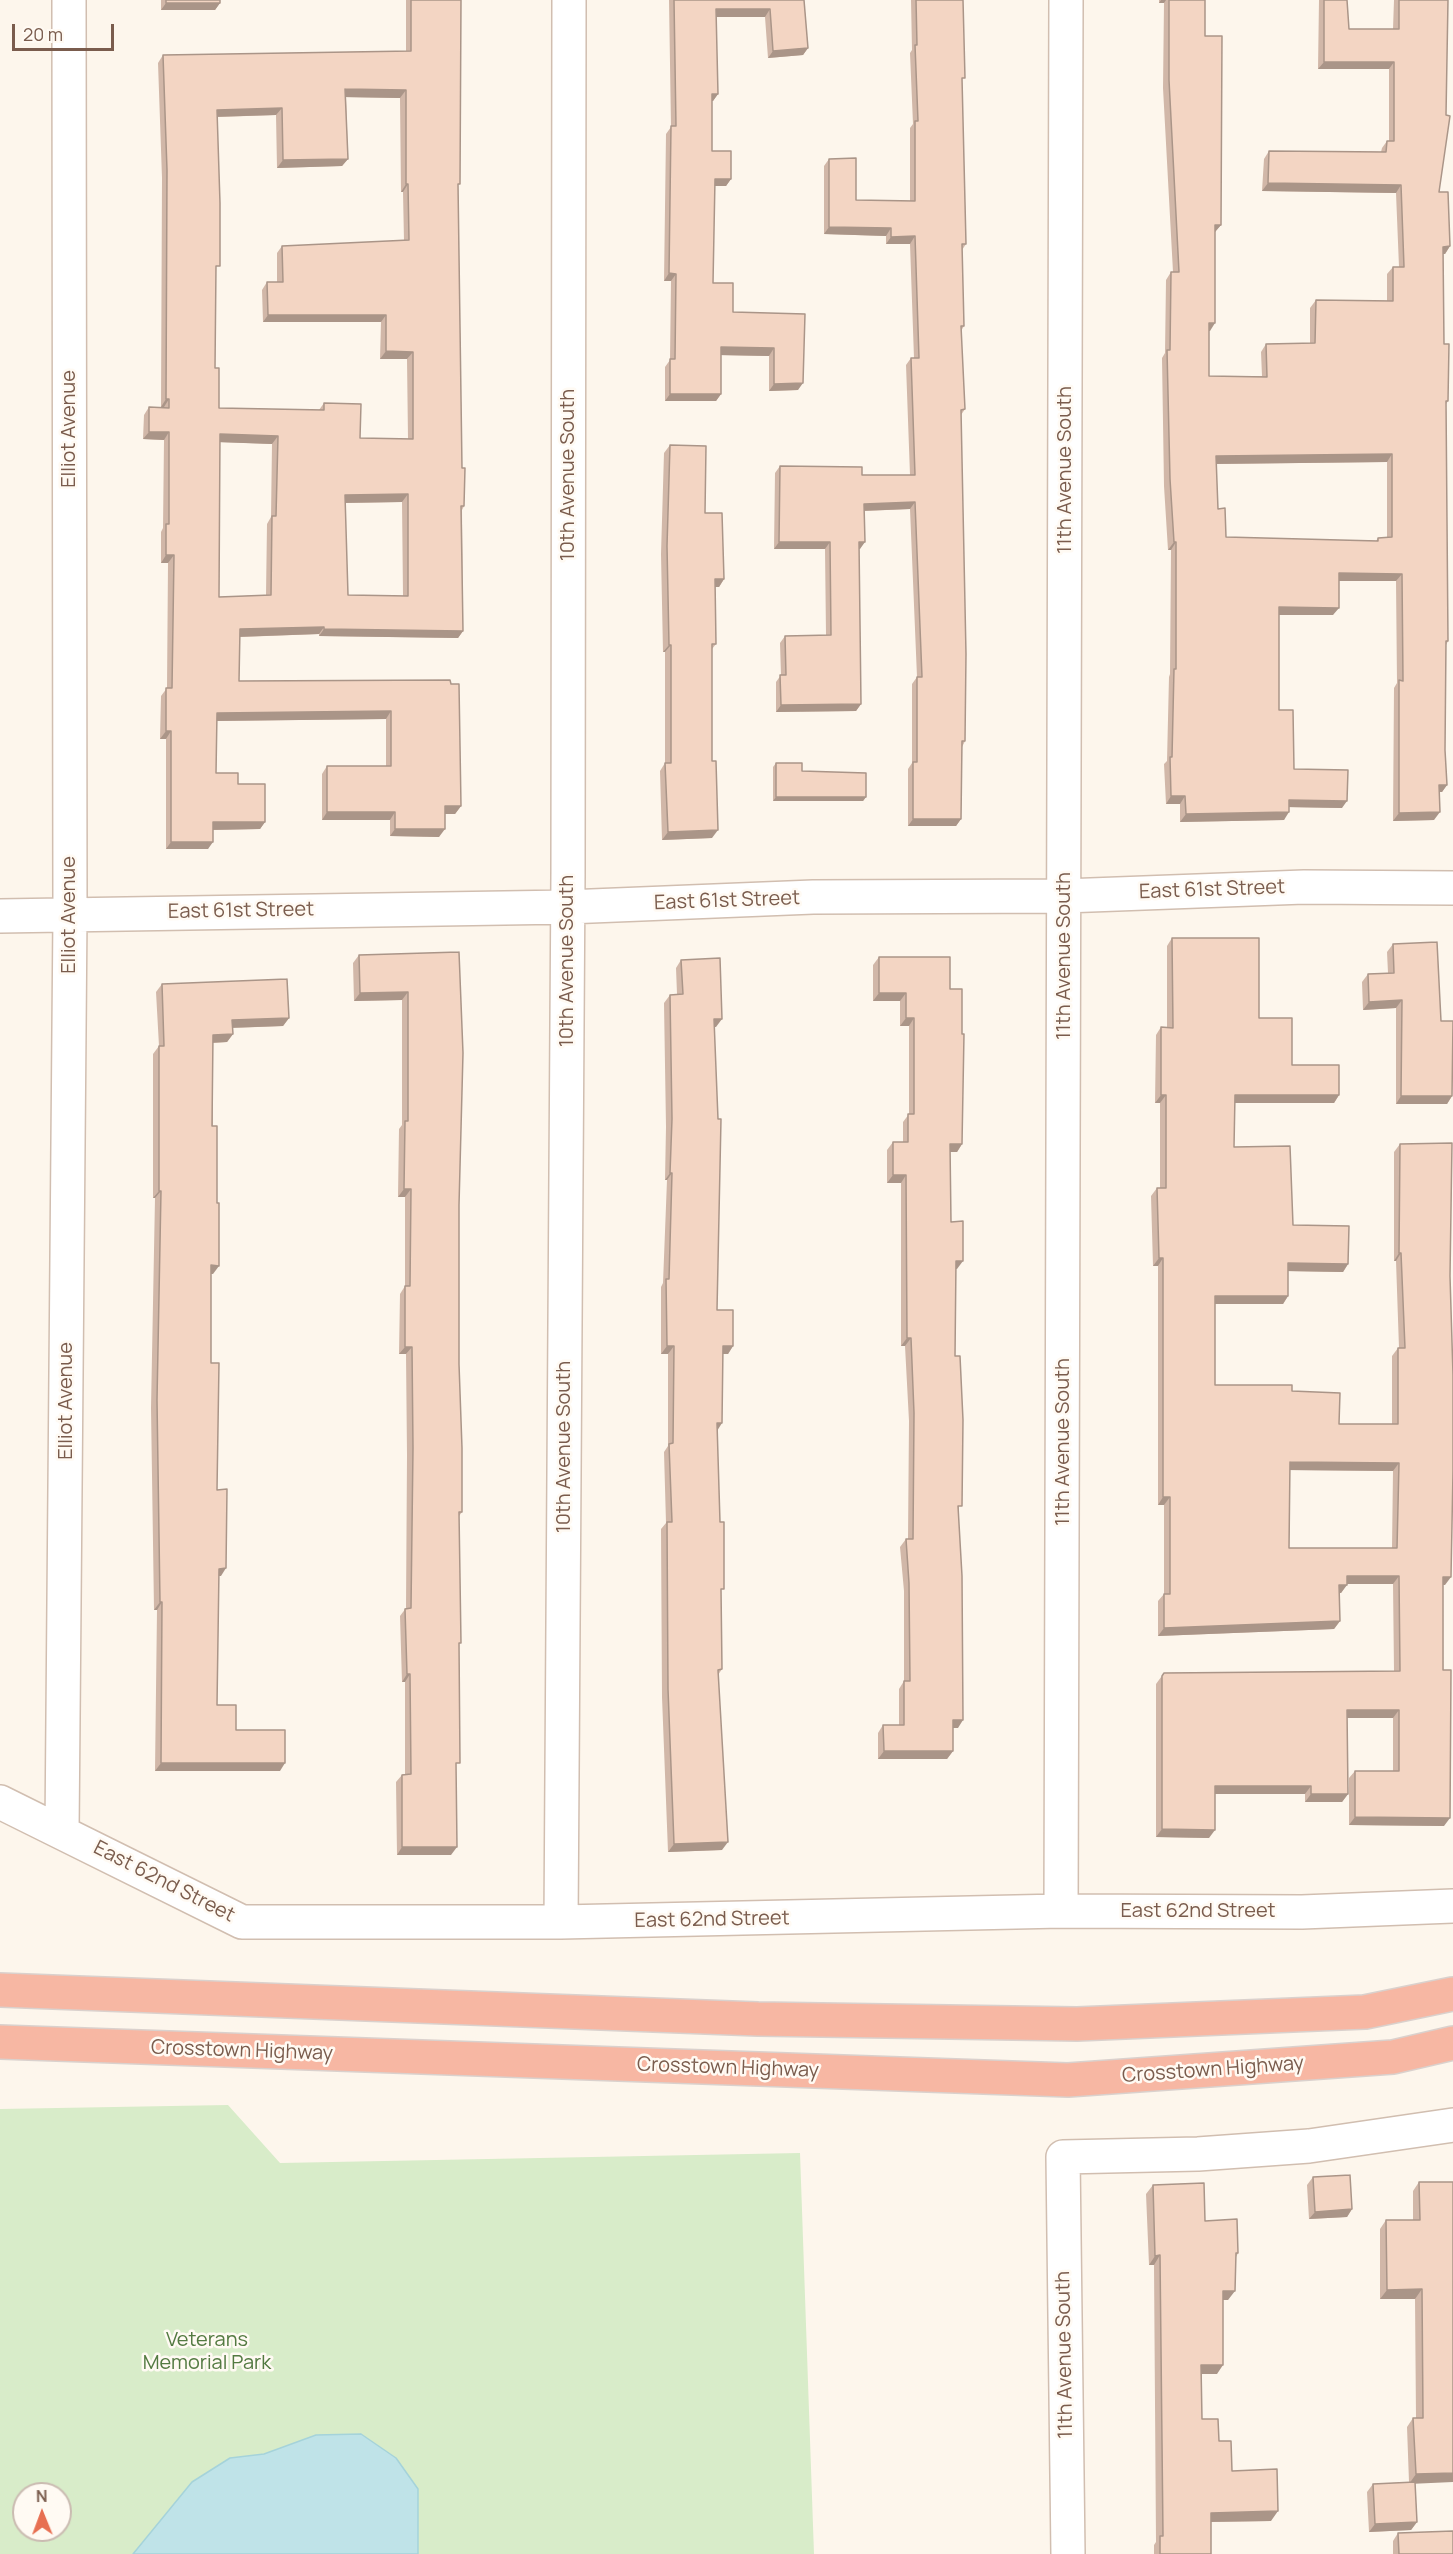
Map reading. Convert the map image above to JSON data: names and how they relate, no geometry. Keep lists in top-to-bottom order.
{
  "streets": {
    "highway": ["Crosstown Highway"],
    "street": [
      "Elliot Avenue",
      "11th Avenue South",
      "10th Avenue South",
      "East 61st Street",
      "East 62nd Street"
    ]
  },
  "crossings": [
    ["Elliot Avenue", "East 61st Street"],
    ["Elliot Avenue", "East 62nd Street"],
    ["11th Avenue South", "East 61st Street"],
    ["11th Avenue South", "East 62nd Street"],
    ["10th Avenue South", "East 61st Street"],
    ["10th Avenue South", "East 62nd Street"]
  ],
  "parks": ["Veterans Memorial Park"],
  "scale_bar": "20 m",
  "north": "top"
}
